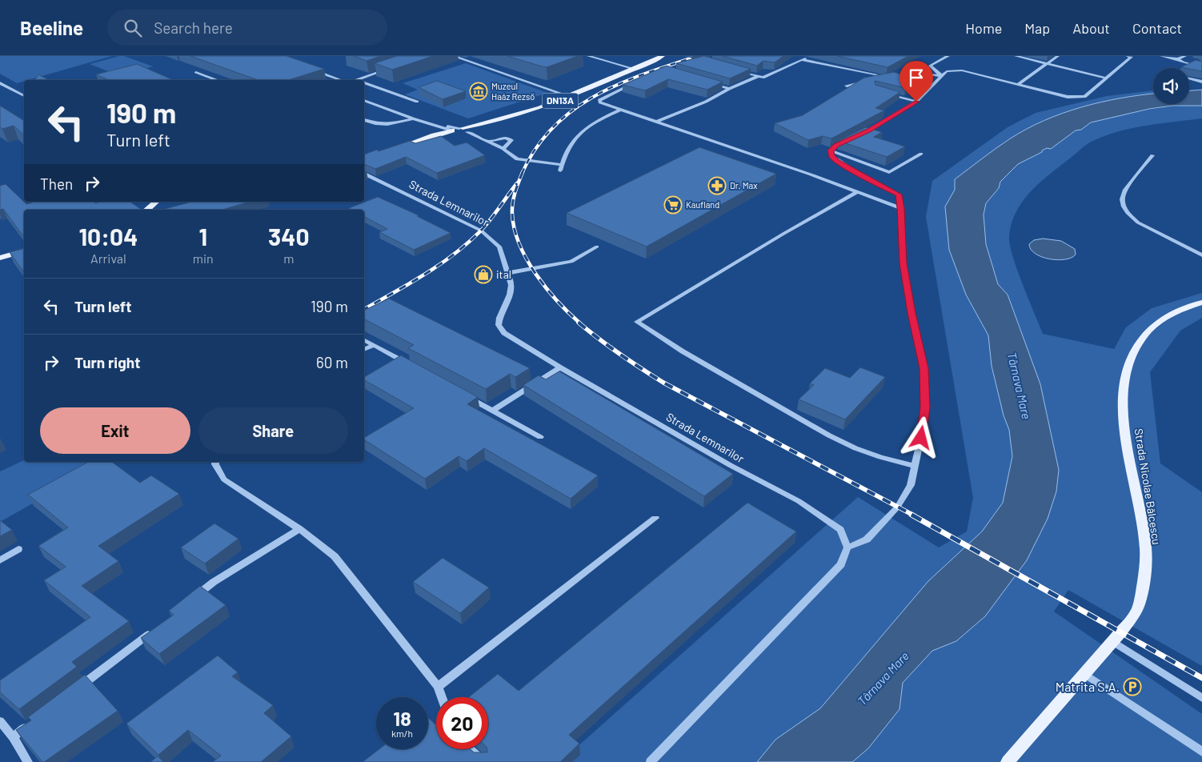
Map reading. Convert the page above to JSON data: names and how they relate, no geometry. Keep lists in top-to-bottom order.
{
  "streets": {
    "main road": ["DN13A", "Strada Nicolae Bălcescu"],
    "street": ["Strada Lemnarilor"]
  },
  "water": ["Târnava Mare"],
  "places": {
    "museum": ["Muzeul Haáz Rezső"],
    "pharmacy": ["Dr. Max"],
    "supermarket": ["Kaufland"],
    "shop": ["ital"],
    "parking": ["Matrita S.A."]
  },
  "page": {
    "header": "Beeline",
    "search": "Search here",
    "nav": [
      "Home",
      "Map",
      "About",
      "Contact"
    ],
    "turn": ["190 m", "Turn left"],
    "then": "Then",
    "eta": [
      "10:04",
      "Arrival",
      "1",
      "min",
      "340",
      "m"
    ],
    "list": [
      {
        "name": "Turn left",
        "value": "190 m"
      },
      {
        "name": "Turn right",
        "value": "60 m"
      }
    ],
    "buttons": ["Exit", "Share"],
    "speed": "18 km/h",
    "limit": "20"
  }
}
